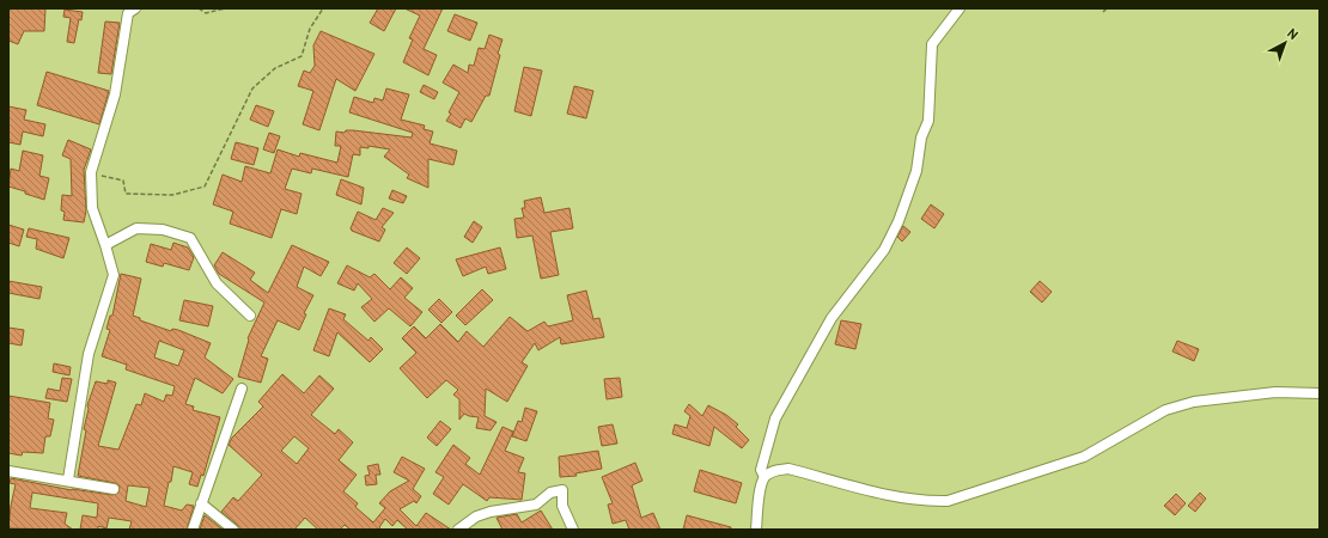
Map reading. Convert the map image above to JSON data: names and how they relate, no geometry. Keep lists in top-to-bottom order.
{
  "north": "top right"
}
